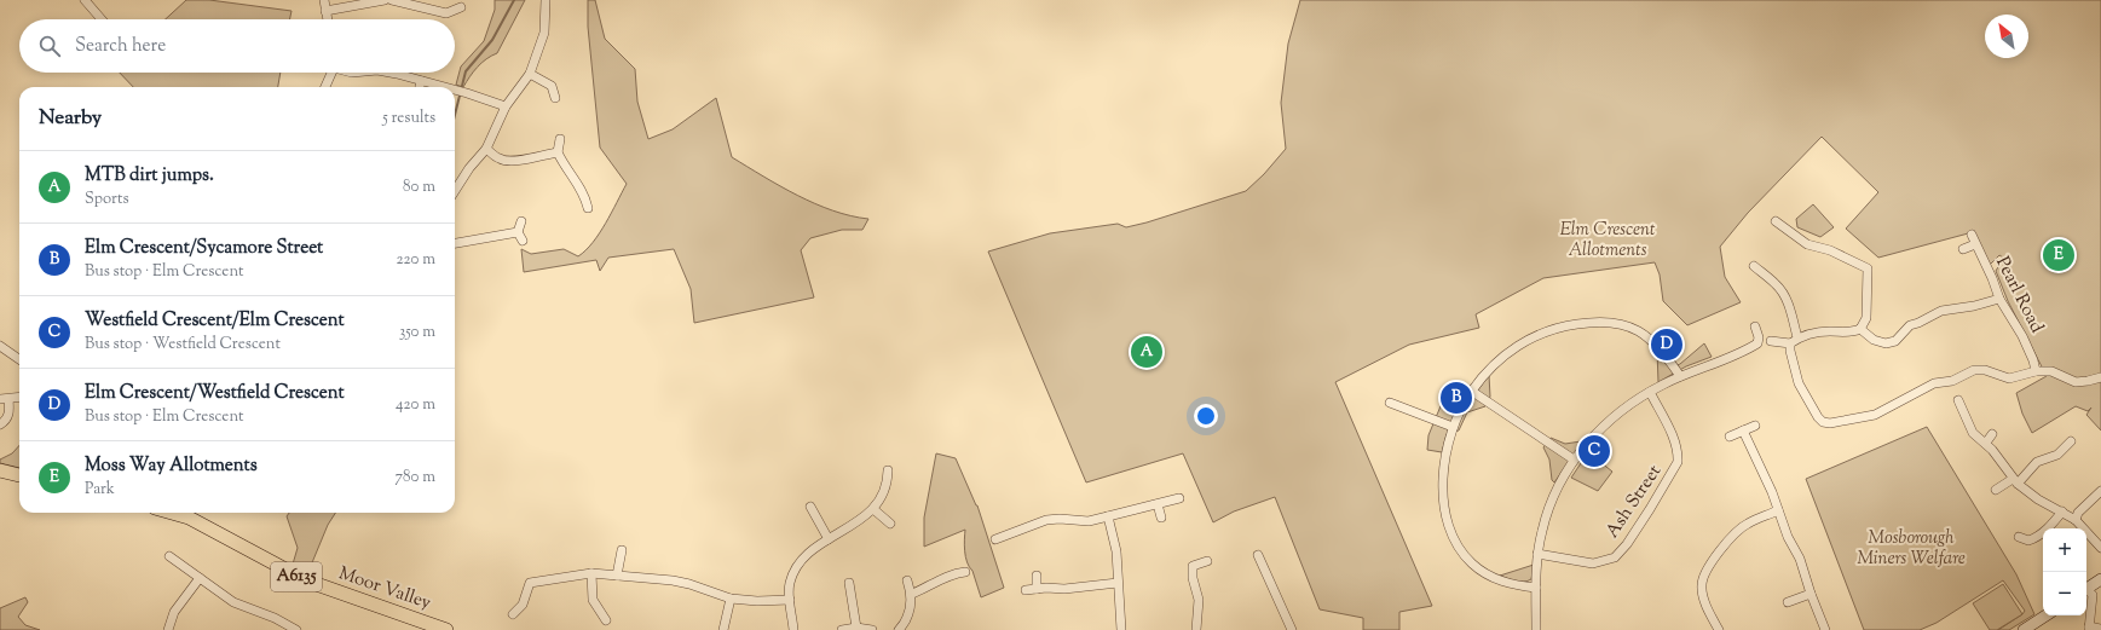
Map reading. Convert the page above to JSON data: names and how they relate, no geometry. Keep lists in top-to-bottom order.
{
  "streets": {
    "main road": ["A6135", "Moor Valley"],
    "street": ["Pearl Road", "Ash Street"]
  },
  "parks": ["Elm Crescent Allotments", "Mosborough Miners Welfare"],
  "north": "top left",
  "page": {
    "search": "Search here",
    "heading": ["Nearby", "5 results"],
    "list": [
      {
        "mark": "A",
        "name": "MTB dirt jumps.",
        "note": "Sports",
        "value": "80 m"
      },
      {
        "mark": "B",
        "name": "Elm Crescent/Sycamore Street",
        "note": "Bus stop · Elm Crescent",
        "value": "220 m"
      },
      {
        "mark": "C",
        "name": "Westfield Crescent/Elm Crescent",
        "note": "Bus stop · Westfield Crescent",
        "value": "350 m"
      },
      {
        "mark": "D",
        "name": "Elm Crescent/Westfield Crescent",
        "note": "Bus stop · Elm Crescent",
        "value": "420 m"
      },
      {
        "mark": "E",
        "name": "Moss Way Allotments",
        "note": "Park",
        "value": "780 m"
      }
    ],
    "pins": [
      "E",
      "D",
      "A",
      "B",
      "C"
    ],
    "map_buttons": ["+", "−"]
  }
}
